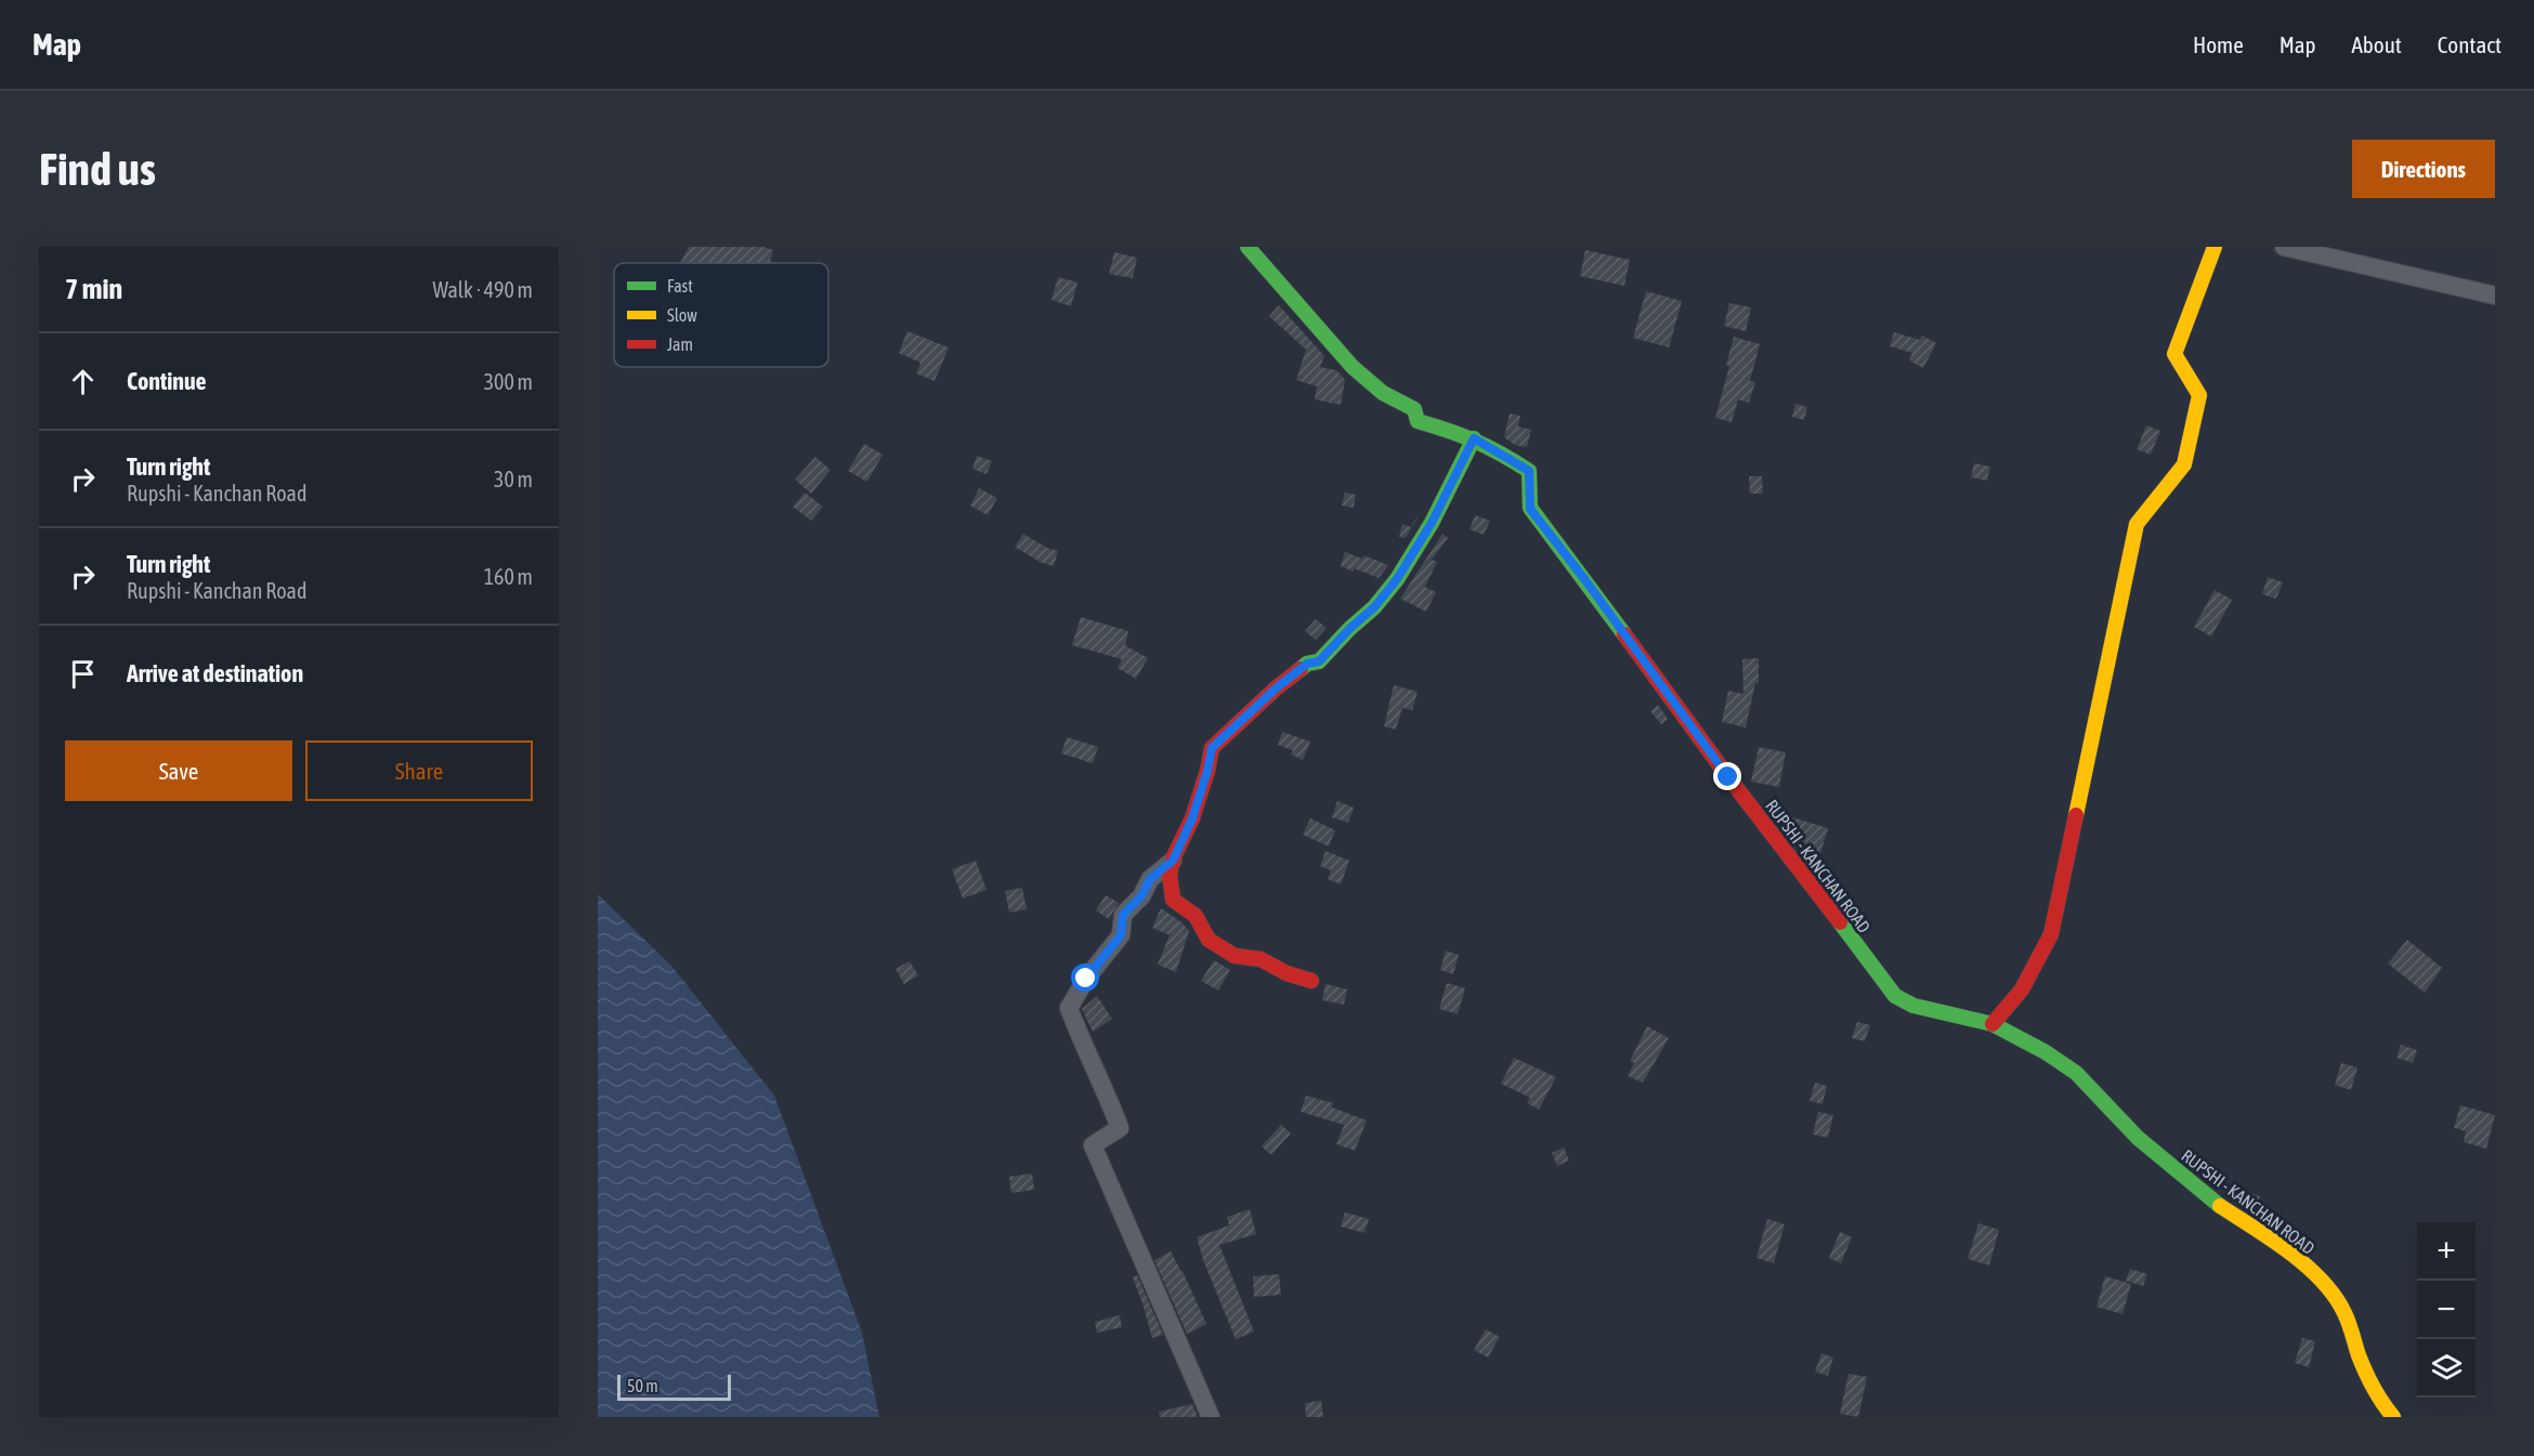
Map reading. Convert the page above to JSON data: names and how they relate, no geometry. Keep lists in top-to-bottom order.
{
  "streets": {
    "street": ["RUPSHI - KANCHAN ROAD"]
  },
  "legend": ["Fast", "Slow", "Jam"],
  "scale_bar": "50 m",
  "page": {
    "header": "Map",
    "nav": [
      "Home",
      "Map",
      "About",
      "Contact"
    ],
    "buttons": [
      "Directions",
      ["Save", "Share"]
    ],
    "title": "Find us",
    "heading": ["7 min", "Walk · 490 m"],
    "list": [
      ["Continue", "300 m"],
      ["Turn right", "Rupshi - Kanchan Road", "30 m"],
      ["Turn right", "Rupshi - Kanchan Road", "160 m"],
      "Arrive at destination"
    ],
    "map_buttons": ["+", "−"],
    "scale": "50 m"
  }
}
